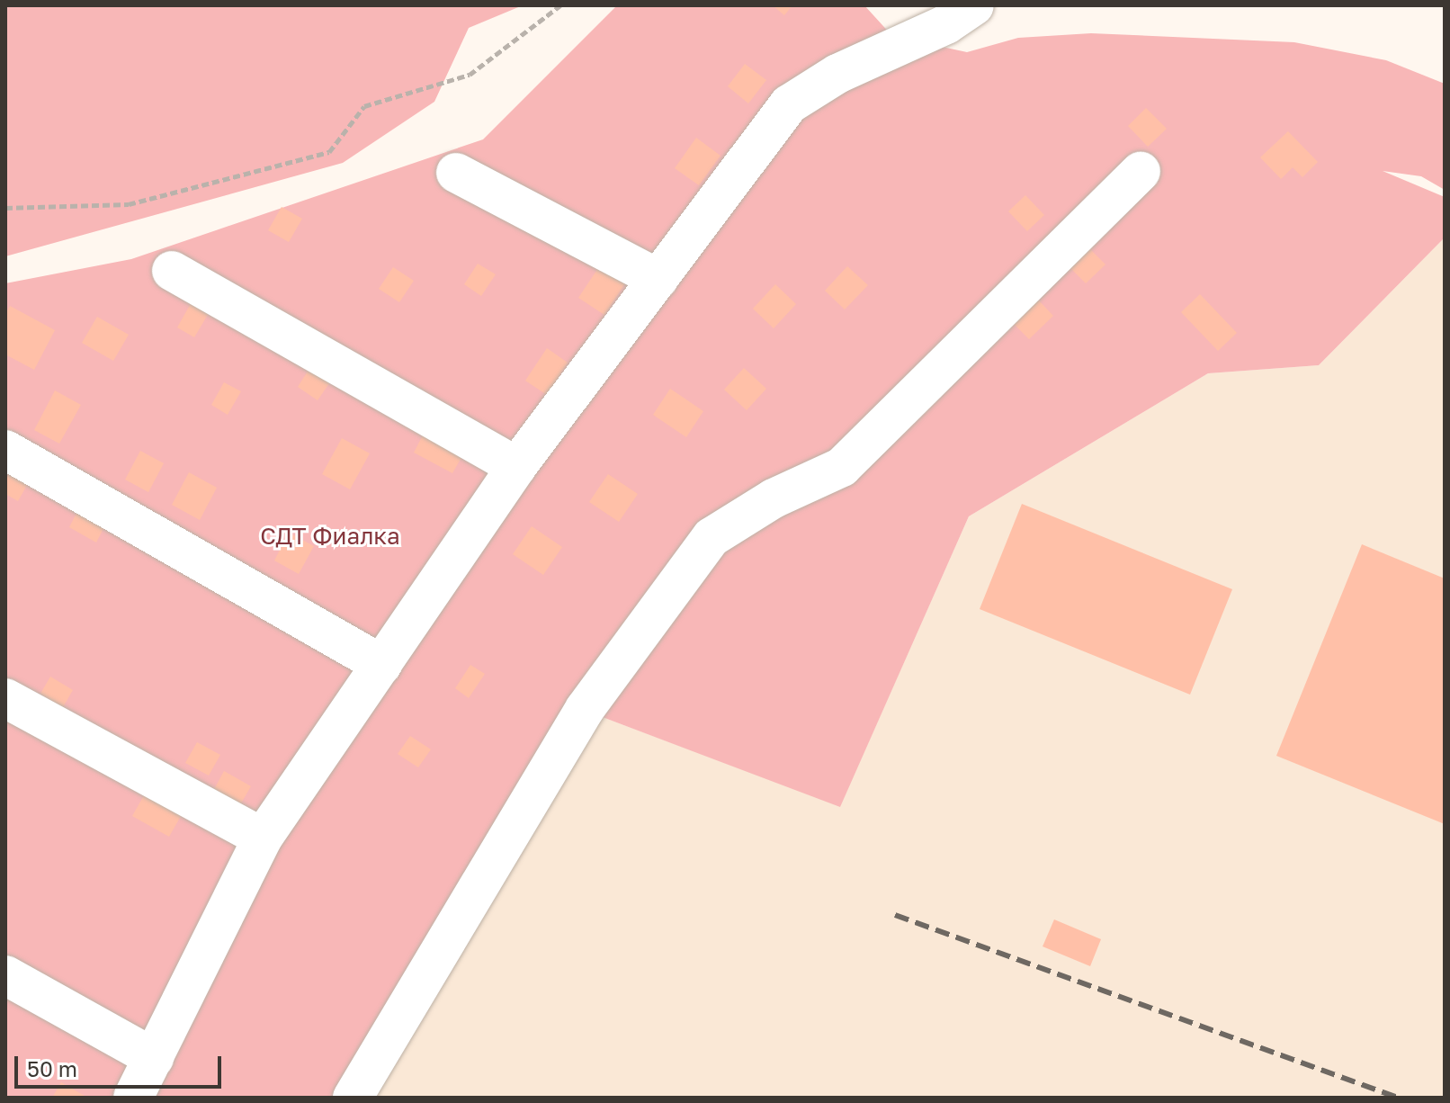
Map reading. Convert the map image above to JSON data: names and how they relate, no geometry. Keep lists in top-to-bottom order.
{
  "parks": ["СДТ Фиалка"],
  "scale_bar": "50 m"
}
